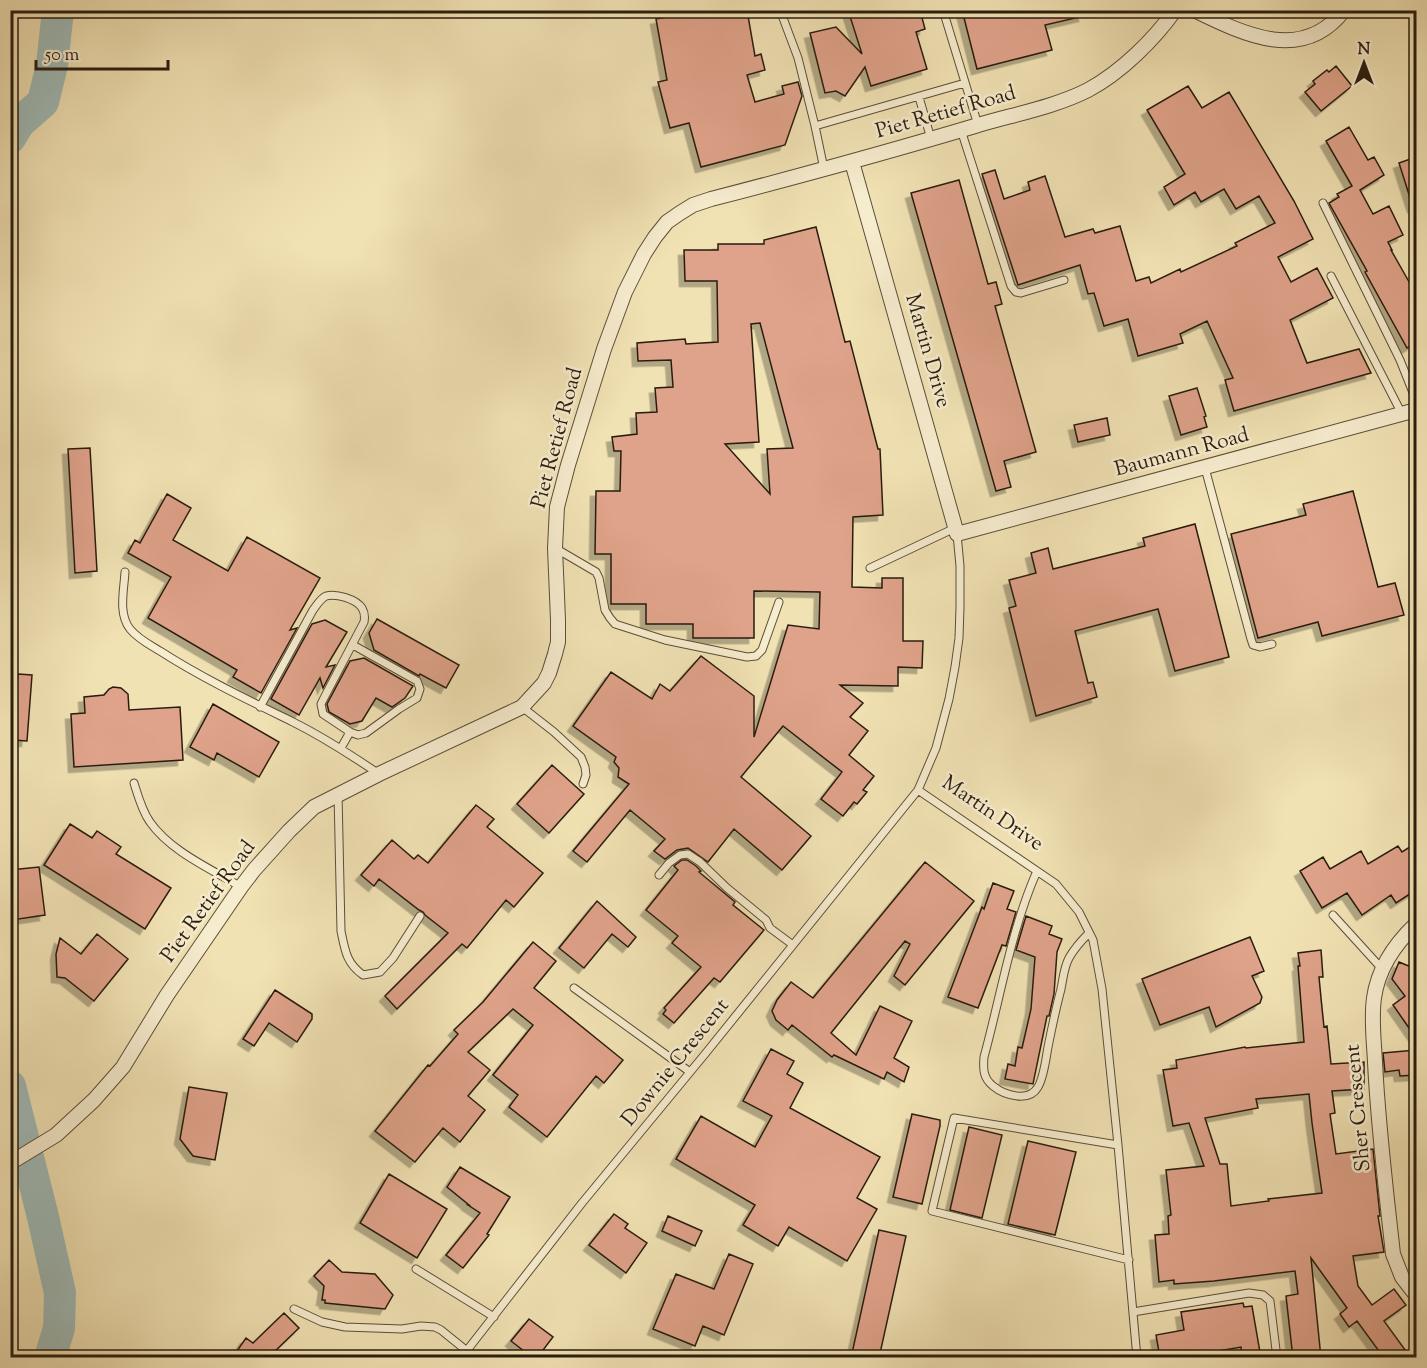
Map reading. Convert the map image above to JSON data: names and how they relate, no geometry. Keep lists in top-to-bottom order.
{
  "streets": {
    "street": [
      "Piet Retief Road",
      "Martin Drive",
      "Baumann Road",
      "Sher Crescent"
    ],
    "lane": ["Downie Crescent"]
  },
  "crossings": [
    ["Piet Retief Road", "Martin Drive"],
    ["Martin Drive", "Baumann Road"],
    ["Martin Drive", "Downie Crescent"]
  ],
  "scale_bar": "50 m",
  "north": "top"
}
